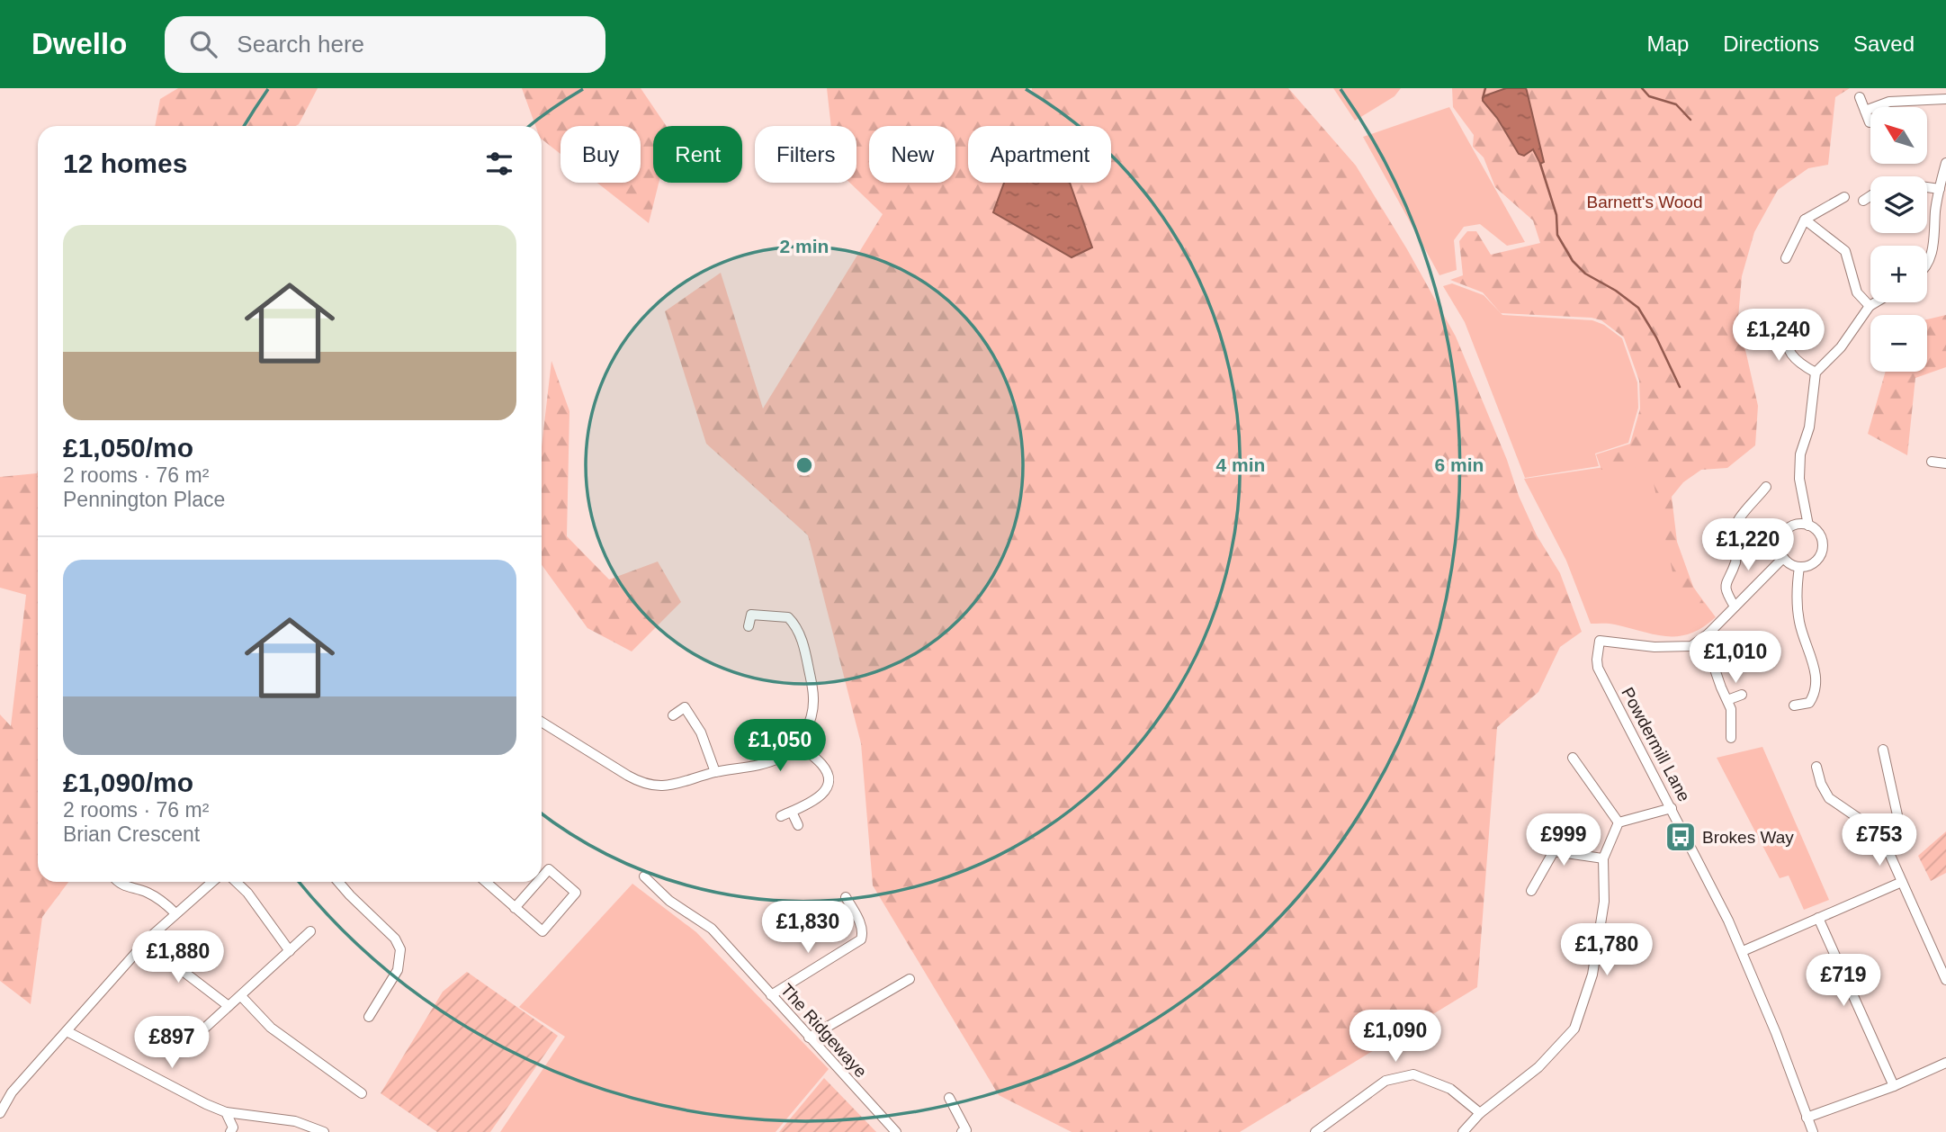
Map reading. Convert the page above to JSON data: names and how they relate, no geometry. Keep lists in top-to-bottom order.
{
  "streets": {
    "street": ["Powdermill Lane", "The Ridgewaye"]
  },
  "parks": ["Barnett's Wood"],
  "places": {
    "bus stop": ["Brokes Way"]
  },
  "north": "top left",
  "page": {
    "header": "Dwello",
    "search": "Search here",
    "nav": ["Map", "Directions", "Saved"],
    "map_buttons": ["+", "−"],
    "chip": [
      "Buy",
      "Rent",
      "Filters",
      "New",
      "Apartment"
    ],
    "heading": "12 homes",
    "list": [
      {
        "name": "£1,050/mo",
        "note": "2 rooms · 76 m² · Pennington Place"
      },
      {
        "name": "£1,090/mo",
        "note": "2 rooms · 76 m² · Brian Crescent"
      }
    ],
    "price": [
      "£1,240",
      "£1,220",
      "£1,010",
      "£1,050",
      "£999",
      "£753",
      "£1,830",
      "£1,780",
      "£1,880",
      "£719",
      "£1,090",
      "£897"
    ]
  },
  "rings": ["2 min", "4 min", "6 min"]
}
